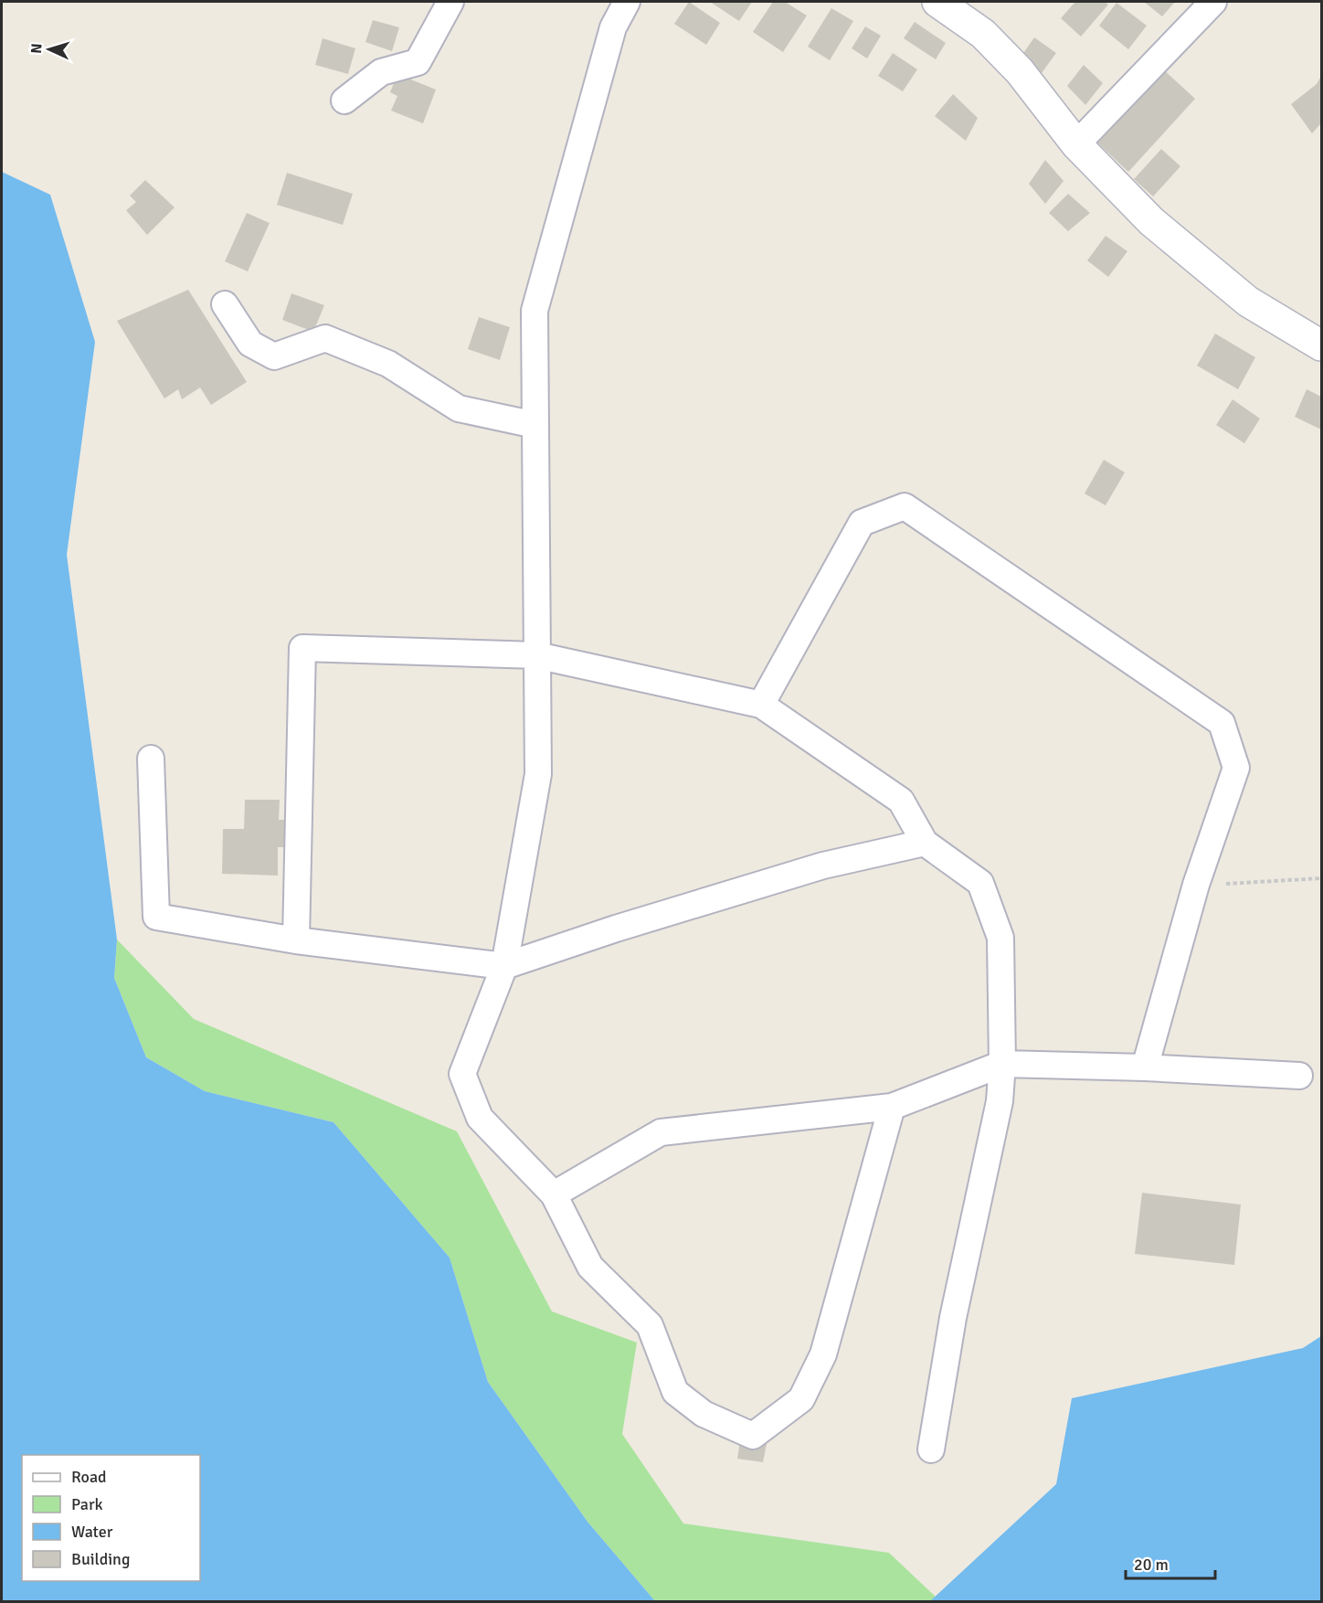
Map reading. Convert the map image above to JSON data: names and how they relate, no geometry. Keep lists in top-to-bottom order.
{
  "legend": [
    "Road",
    "Park",
    "Water",
    "Building"
  ],
  "scale_bar": "20 m",
  "north": "left"
}
